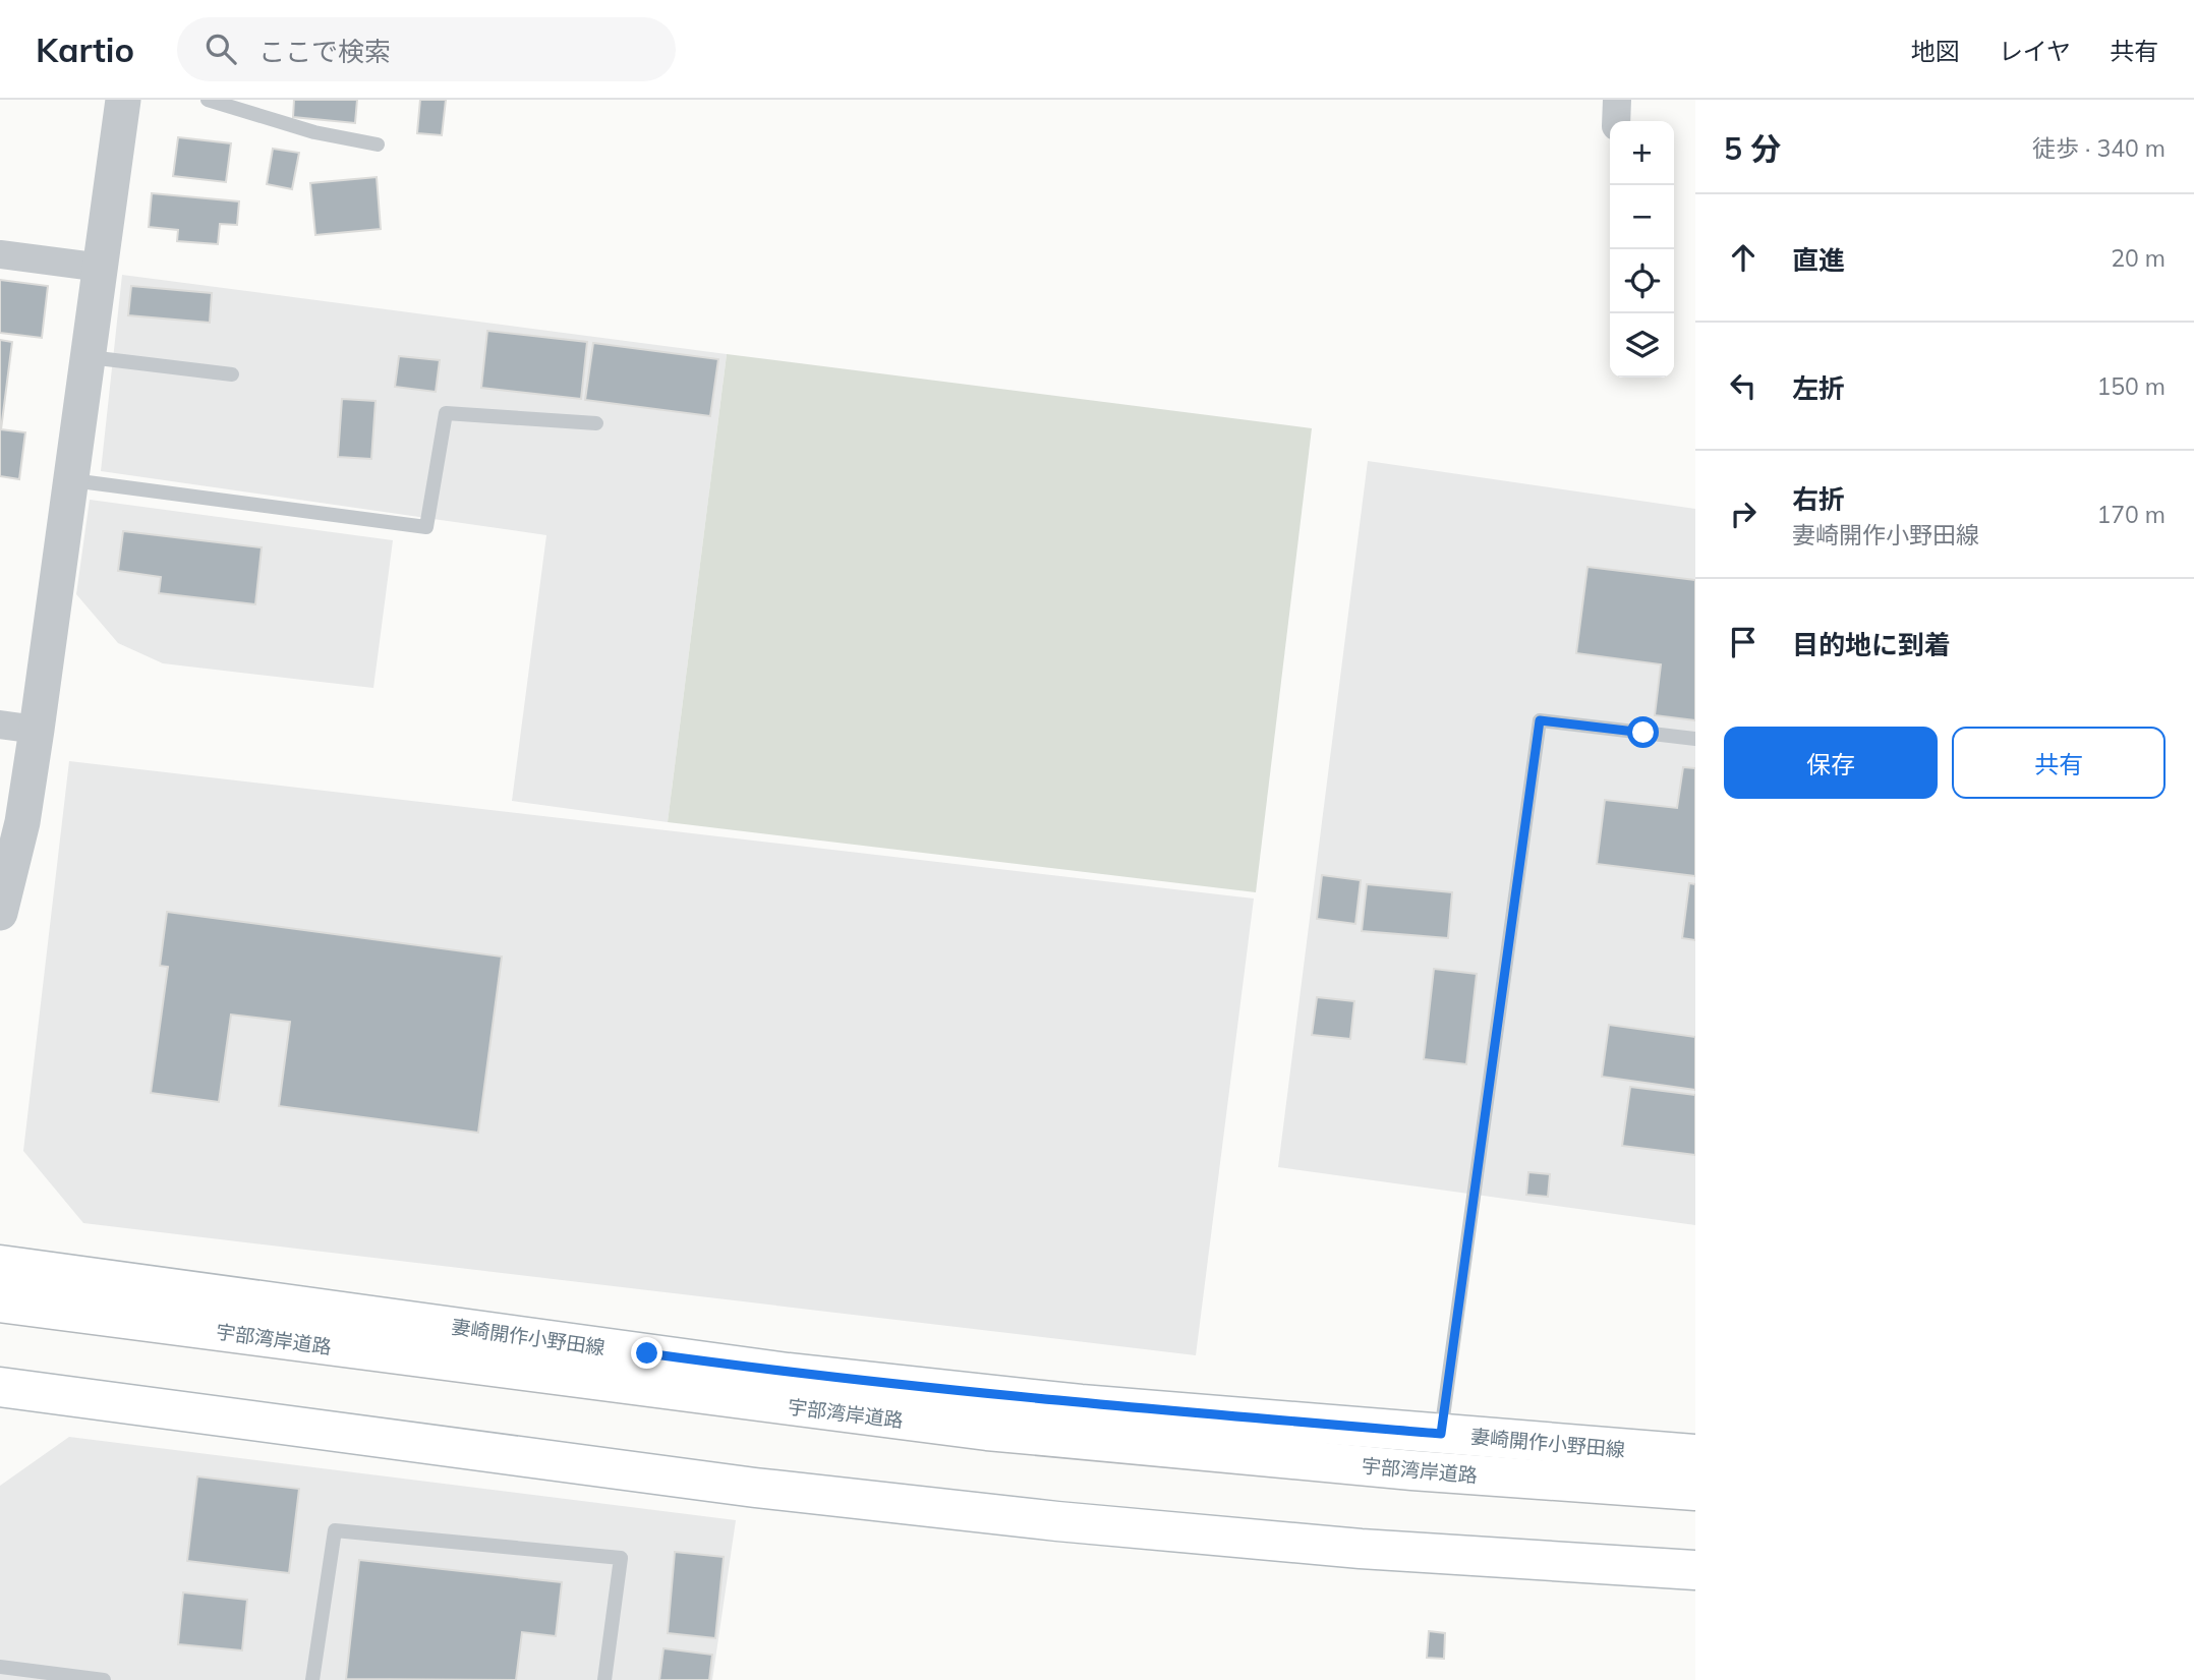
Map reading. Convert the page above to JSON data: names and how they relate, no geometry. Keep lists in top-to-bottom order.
{
  "streets": {
    "main road": ["妻崎開作小野田線", "宇部湾岸道路"]
  },
  "page": {
    "header": "Kartio",
    "search": "ここで検索",
    "nav": ["地図", "レイヤ", "共有"],
    "heading": ["5 分", "徒歩 · 340 m"],
    "map_buttons": ["+", "−"],
    "list": [
      ["直進", "20 m"],
      ["左折", "150 m"],
      ["右折", "妻崎開作小野田線", "170 m"],
      "目的地に到着"
    ],
    "buttons": ["保存", "共有"]
  }
}
